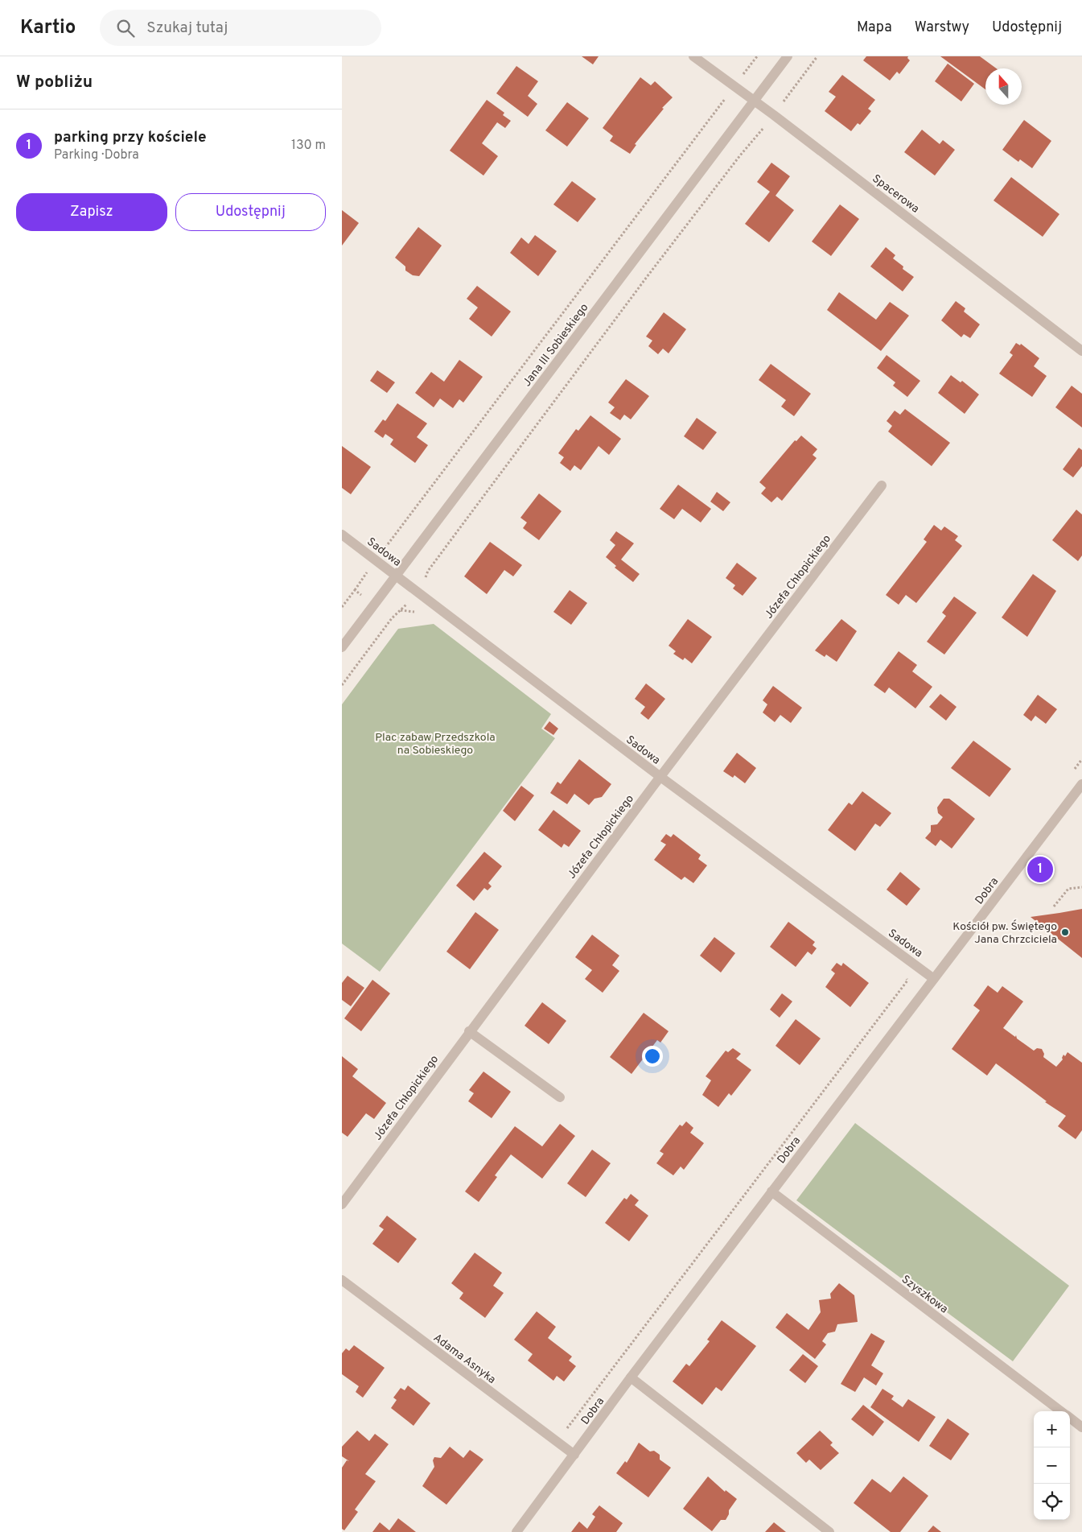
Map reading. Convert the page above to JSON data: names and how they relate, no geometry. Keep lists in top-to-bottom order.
{
  "streets": {
    "street": [
      "Spacerowa",
      "Jana III Sobieskiego",
      "Sadowa",
      "Józefa Chłopickiego",
      "Dobra",
      "Szyszkowa",
      "Adama Asnyka"
    ]
  },
  "crossings": [
    ["Spacerowa", "Jana III Sobieskiego"],
    ["Jana III Sobieskiego", "Sadowa"],
    ["Sadowa", "Józefa Chłopickiego"],
    ["Sadowa", "Dobra"],
    ["Dobra", "Szyszkowa"],
    ["Dobra", "Adama Asnyka"]
  ],
  "parks": ["Plac zabaw Przedszkola na Sobieskiego"],
  "places": ["Kościół pw. Świętego Jana Chrzciciela"],
  "north": "top",
  "page": {
    "header": "Kartio",
    "search": "Szukaj tutaj",
    "nav": ["Mapa", "Warstwy", "Udostępnij"],
    "heading": "W pobliżu",
    "list": [
      {
        "mark": "1",
        "name": "parking przy kościele",
        "note": "Parking · Dobra",
        "value": "130 m"
      }
    ],
    "buttons": ["Zapisz", "Udostępnij"],
    "pins": "1",
    "map_buttons": ["+", "−"]
  }
}
